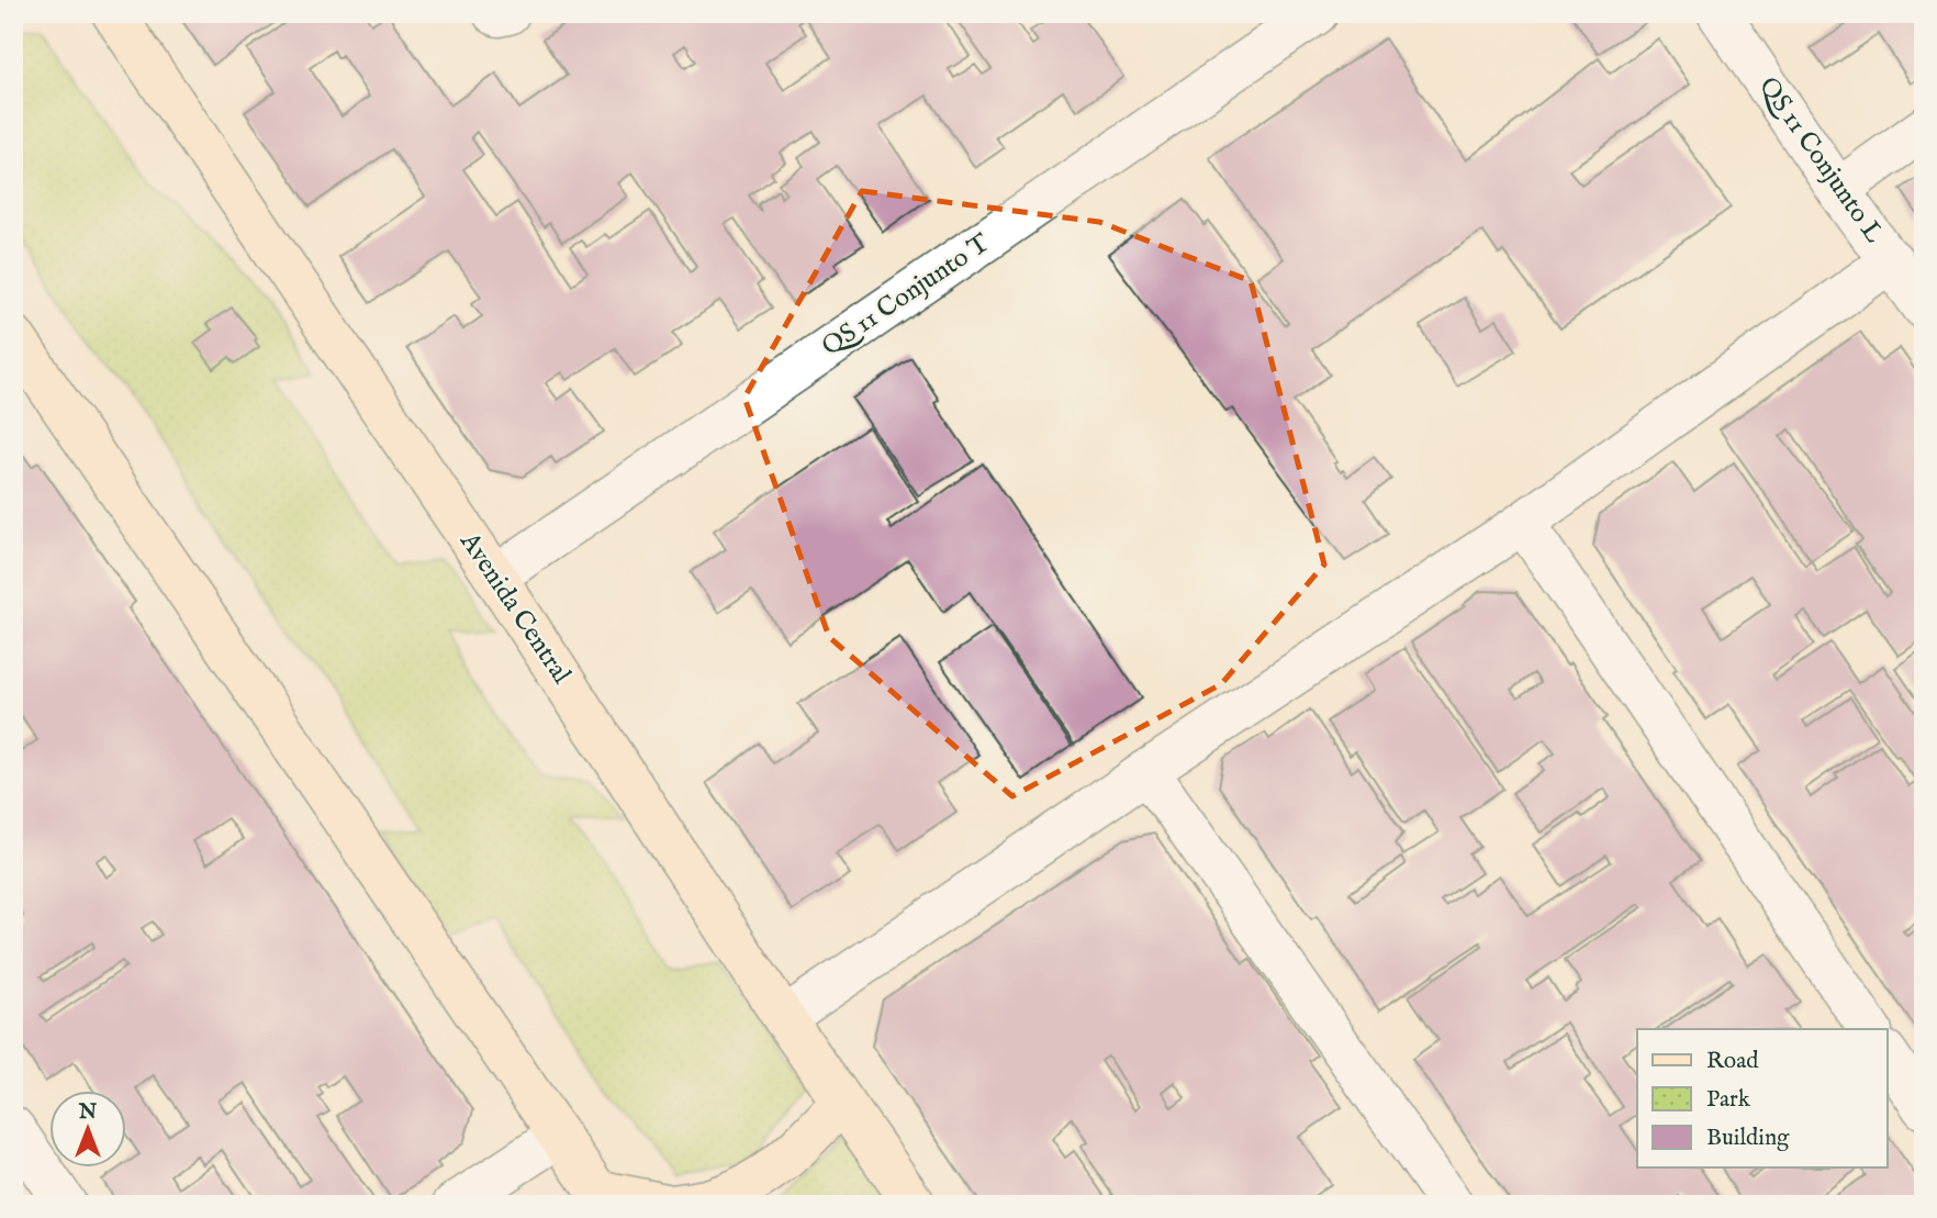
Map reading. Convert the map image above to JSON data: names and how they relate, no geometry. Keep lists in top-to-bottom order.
{
  "streets": {
    "street": ["QS 11 Conjunto L", "QS 11 Conjunto T", "Avenida Central"]
  },
  "crossings": [
    ["QS 11 Conjunto T", "Avenida Central"]
  ],
  "legend": ["Road", "Park", "Building"],
  "north": "top"
}
